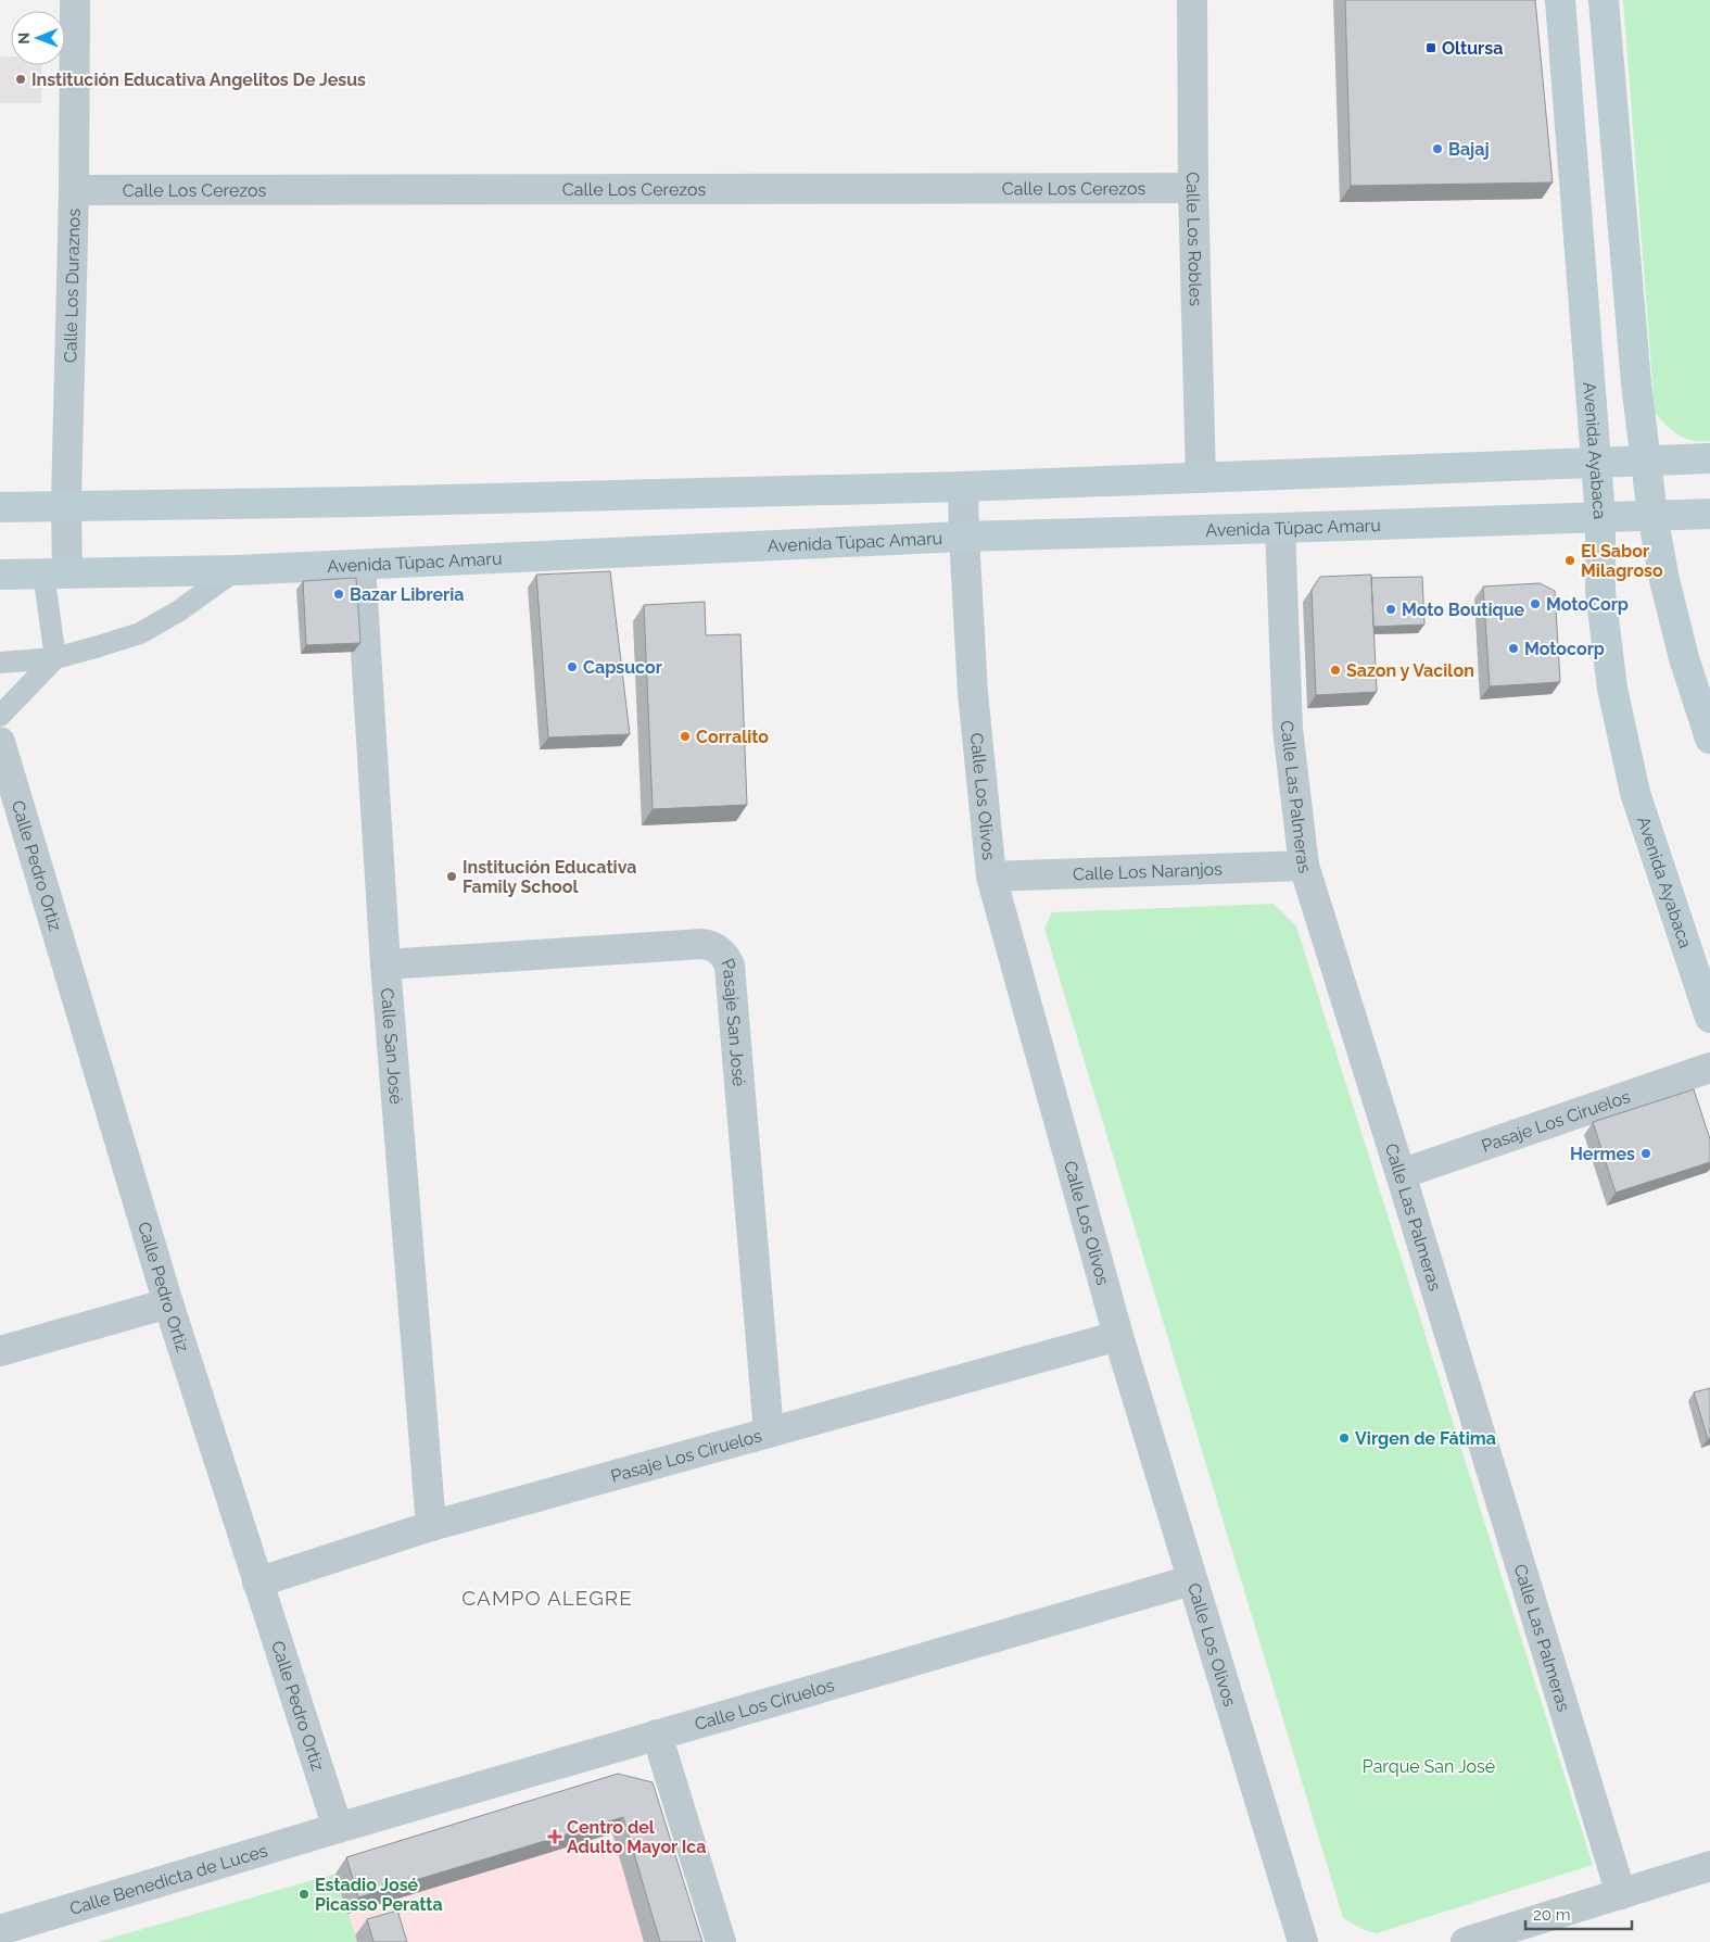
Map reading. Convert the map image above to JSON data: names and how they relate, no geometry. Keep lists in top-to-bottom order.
{
  "streets": {
    "main road": ["Avenida Ayabaca", "Avenida Túpac Amaru"],
    "street": [
      "Calle Los Cerezos",
      "Calle Los Robles",
      "Calle Los Duraznos",
      "Calle Las Palmeras",
      "Calle Los Olivos",
      "Calle Pedro Ortiz",
      "Calle Los Naranjos",
      "Pasaje San José",
      "Calle San José",
      "Pasaje Los Ciruelos",
      "Calle Los Ciruelos",
      "Calle Benedicta de Luces"
    ]
  },
  "crossings": [
    ["Calle Los Cerezos", "Calle Los Robles"],
    ["Calle Los Cerezos", "Calle Los Duraznos"],
    ["Calle Los Duraznos", "Avenida Túpac Amaru"],
    ["Avenida Ayabaca", "Avenida Túpac Amaru"],
    ["Avenida Túpac Amaru", "Calle Las Palmeras"],
    ["Avenida Túpac Amaru", "Calle Los Olivos"],
    ["Avenida Túpac Amaru", "Calle San José"],
    ["Calle Las Palmeras", "Calle Los Naranjos"],
    ["Calle Las Palmeras", "Pasaje Los Ciruelos"],
    ["Calle Los Olivos", "Calle Los Naranjos"],
    ["Calle Los Olivos", "Pasaje Los Ciruelos"],
    ["Calle Los Olivos", "Calle Los Ciruelos"],
    ["Calle Pedro Ortiz", "Pasaje Los Ciruelos"],
    ["Calle Pedro Ortiz", "Calle Los Ciruelos"],
    ["Calle Pedro Ortiz", "Calle Benedicta de Luces"],
    ["Pasaje San José", "Calle San José"],
    ["Pasaje San José", "Pasaje Los Ciruelos"],
    ["Calle San José", "Pasaje Los Ciruelos"],
    ["Calle Los Ciruelos", "Calle Benedicta de Luces"]
  ],
  "districts": ["CAMPO ALEGRE"],
  "parks": ["Parque San José"],
  "places": {
    "transit": ["Oltursa"],
    "other": [
      "Institución Educativa Angelitos De Jesus",
      "Bajaj",
      "El Sabor Milagroso",
      "Bazar Libreria",
      "MotoCorp",
      "Moto Boutique",
      "Motocorp",
      "Capsucor",
      "Sazon y Vacilon",
      "Corralito",
      "Institución Educativa Family School",
      "Hermes",
      "Virgen de Fátima",
      "Estadio José Picasso Peratta"
    ],
    "health": ["Centro del Adulto Mayor Ica"]
  },
  "scale_bar": "20 m",
  "north": "left"
}
